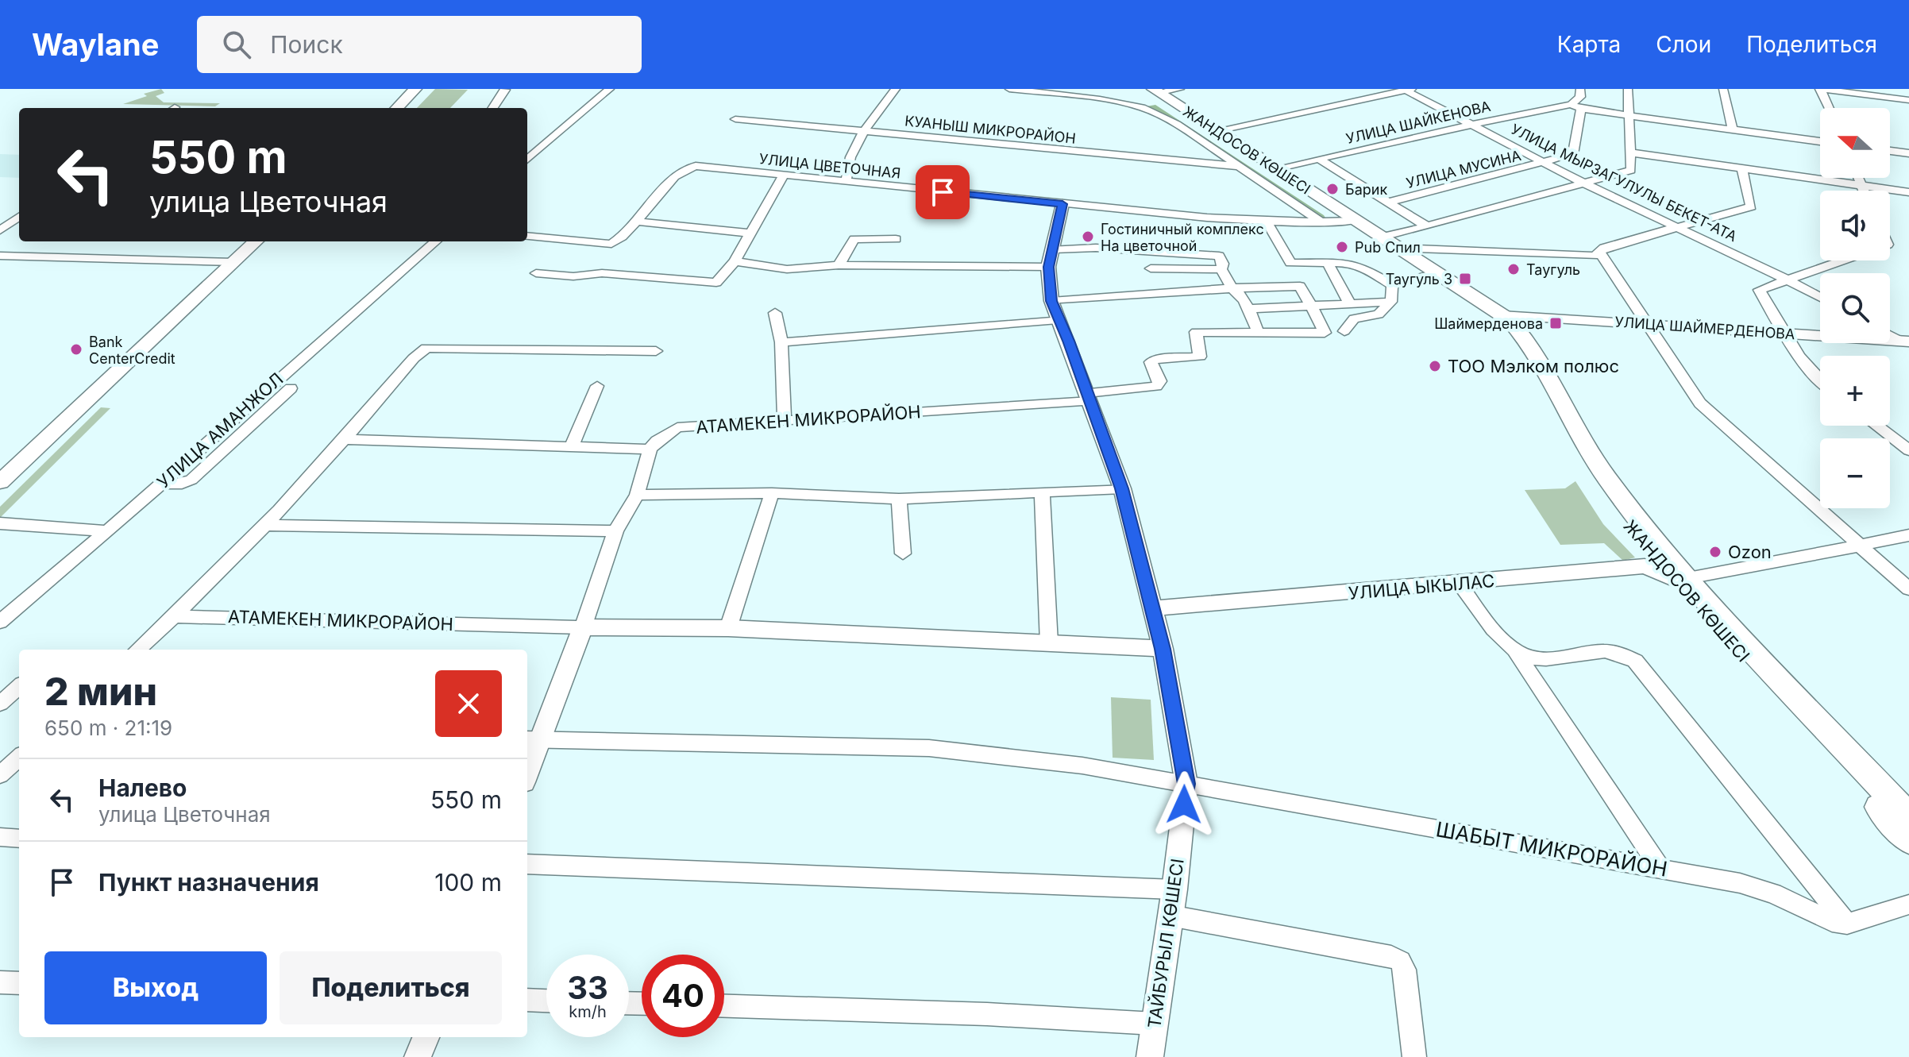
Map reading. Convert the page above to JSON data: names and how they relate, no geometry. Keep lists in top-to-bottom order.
{
  "streets": {
    "main road": ["ЖАНДОСОВ КӨШЕСІ"],
    "street": [
      "УЛИЦА ШАЙКЕНОВА",
      "КУАНЫШ МИКРОРАЙОН",
      "УЛИЦА ЦВЕТОЧНАЯ",
      "УЛИЦА МУСИНА",
      "УЛИЦА МЫРЗАГУЛУЛЫ БЕКЕТ-АТА",
      "УЛИЦА ШАЙМЕРДЕНОВА",
      "АТАМЕКЕН МИКРОРАЙОН",
      "УЛИЦА АМАНЖОЛ",
      "УЛИЦА ЫКЫЛАС",
      "ШАБЫТ МИКРОРАЙОН",
      "ТАЙБУРЫЛ КӨШЕСІ"
    ]
  },
  "crossings": [
    ["УЛИЦА ШАЙКЕНОВА", "ЖАНДОСОВ КӨШЕСІ"],
    ["УЛИЦА ШАЙКЕНОВА", "УЛИЦА МУСИНА"],
    ["УЛИЦА ШАЙКЕНОВА", "УЛИЦА МЫРЗАГУЛУЛЫ БЕКЕТ-АТА"],
    ["ЖАНДОСОВ КӨШЕСІ", "УЛИЦА ЦВЕТОЧНАЯ"],
    ["ЖАНДОСОВ КӨШЕСІ", "УЛИЦА ШАЙМЕРДЕНОВА"],
    ["ЖАНДОСОВ КӨШЕСІ", "УЛИЦА ЫКЫЛАС"],
    ["УЛИЦА ЦВЕТОЧНАЯ", "ТАЙБУРЫЛ КӨШЕСІ"],
    ["УЛИЦА МУСИНА", "УЛИЦА МЫРЗАГУЛУЛЫ БЕКЕТ-АТА"],
    ["АТАМЕКЕН МИКРОРАЙОН", "ТАЙБУРЫЛ КӨШЕСІ"],
    ["УЛИЦА ЫКЫЛАС", "ТАЙБУРЫЛ КӨШЕСІ"],
    ["ШАБЫТ МИКРОРАЙОН", "ТАЙБУРЫЛ КӨШЕСІ"]
  ],
  "places": {
    "other": [
      "Барик",
      "Гостиничный комплекс На цветочной",
      "Pub Спил",
      "Таугуль",
      "Bank CenterCredit",
      "ТОО Мэлком полюс",
      "Ozon"
    ],
    "transit": ["Таугуль 3", "Шаймерденова"]
  },
  "north": "left",
  "page": {
    "header": "Waylane",
    "search": "Поиск",
    "nav": ["Карта", "Слои", "Поделиться"],
    "map_buttons": ["+", "−"],
    "turn": ["550 m", "улица Цветочная"],
    "heading": ["2 мин", "650 m · 21:19"],
    "list": [
      {
        "name": "Налево",
        "note": "улица Цветочная",
        "value": "550 m"
      },
      {
        "name": "Пункт назначения",
        "value": "100 m"
      }
    ],
    "buttons": ["Выход", "Поделиться"],
    "speed": "33 km/h",
    "limit": "40"
  }
}
